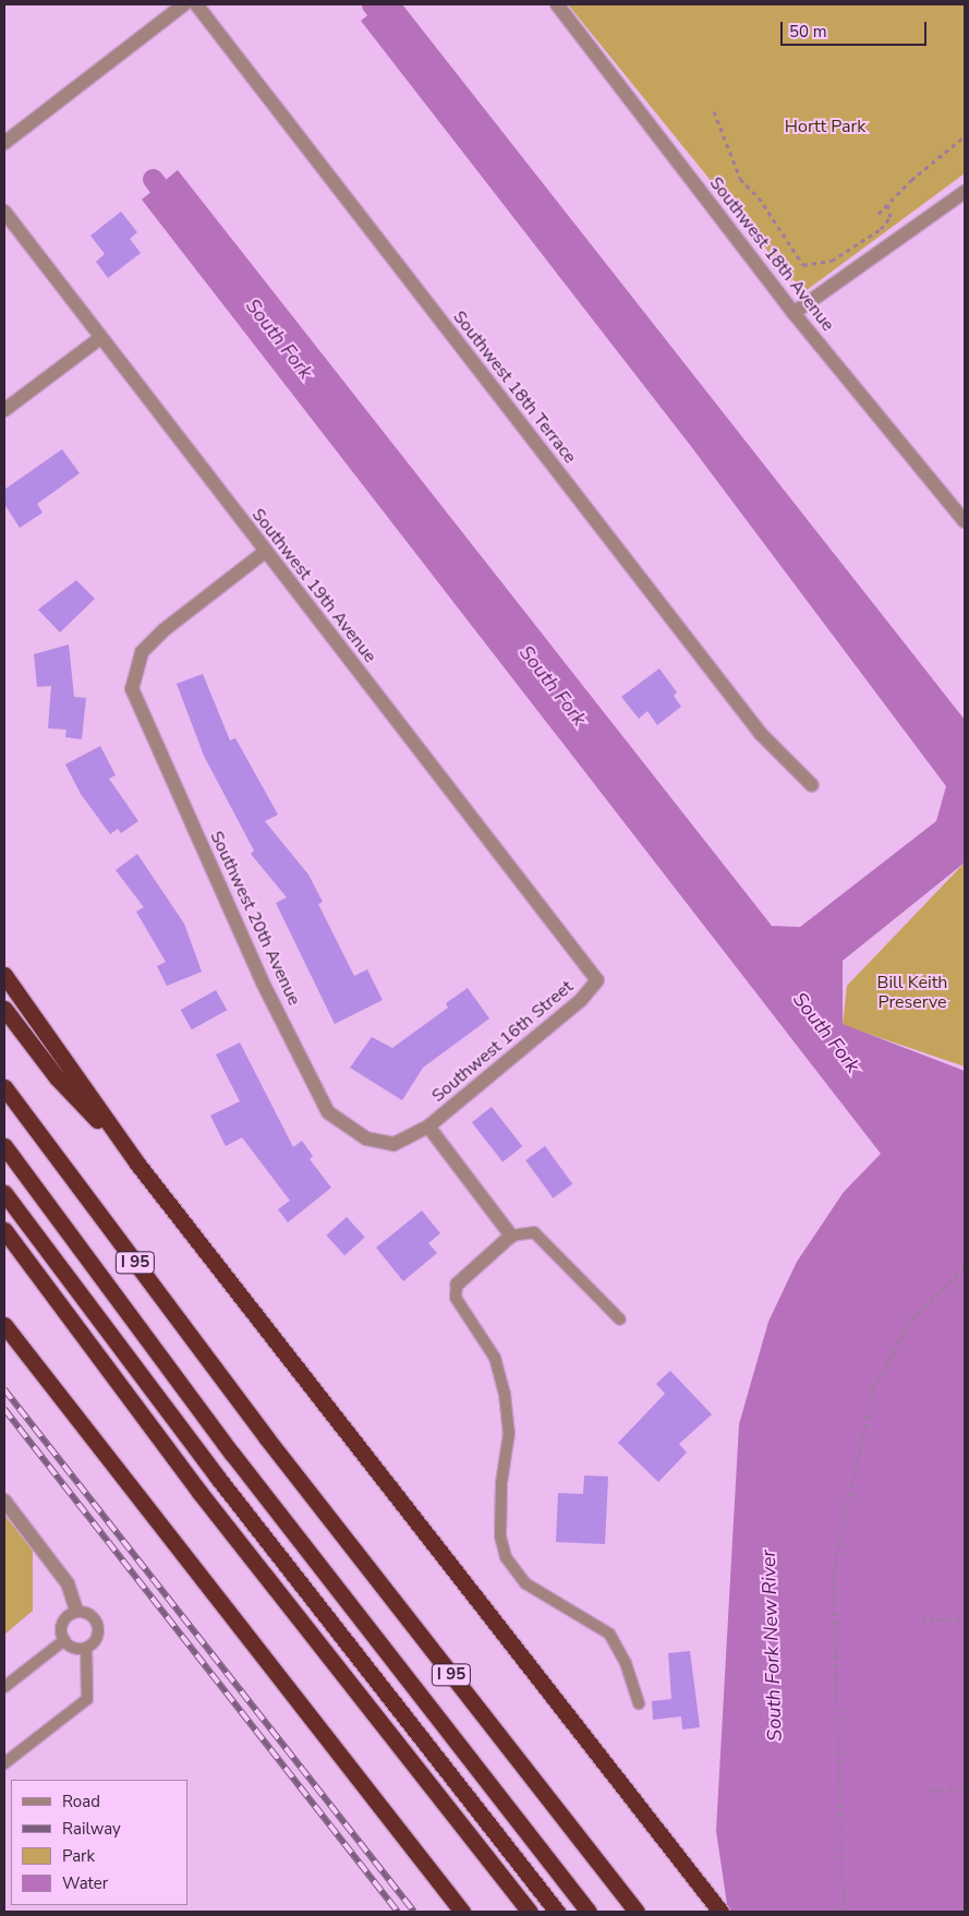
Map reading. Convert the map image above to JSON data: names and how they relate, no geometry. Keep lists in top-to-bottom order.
{
  "streets": {
    "highway": ["I 95"],
    "street": [
      "Southwest 18th Avenue",
      "Southwest 18th Terrace",
      "Southwest 19th Avenue",
      "Southwest 20th Avenue",
      "Southwest 16th Street"
    ]
  },
  "crossings": [
    ["Southwest 19th Avenue", "Southwest 20th Avenue"],
    ["Southwest 19th Avenue", "Southwest 16th Street"],
    ["Southwest 20th Avenue", "Southwest 16th Street"]
  ],
  "water": ["South Fork", "South Fork New River"],
  "parks": ["Hortt Park", "Bill Keith Preserve"],
  "legend": [
    "Road",
    "Railway",
    "Park",
    "Water"
  ],
  "scale_bar": "50 m"
}
